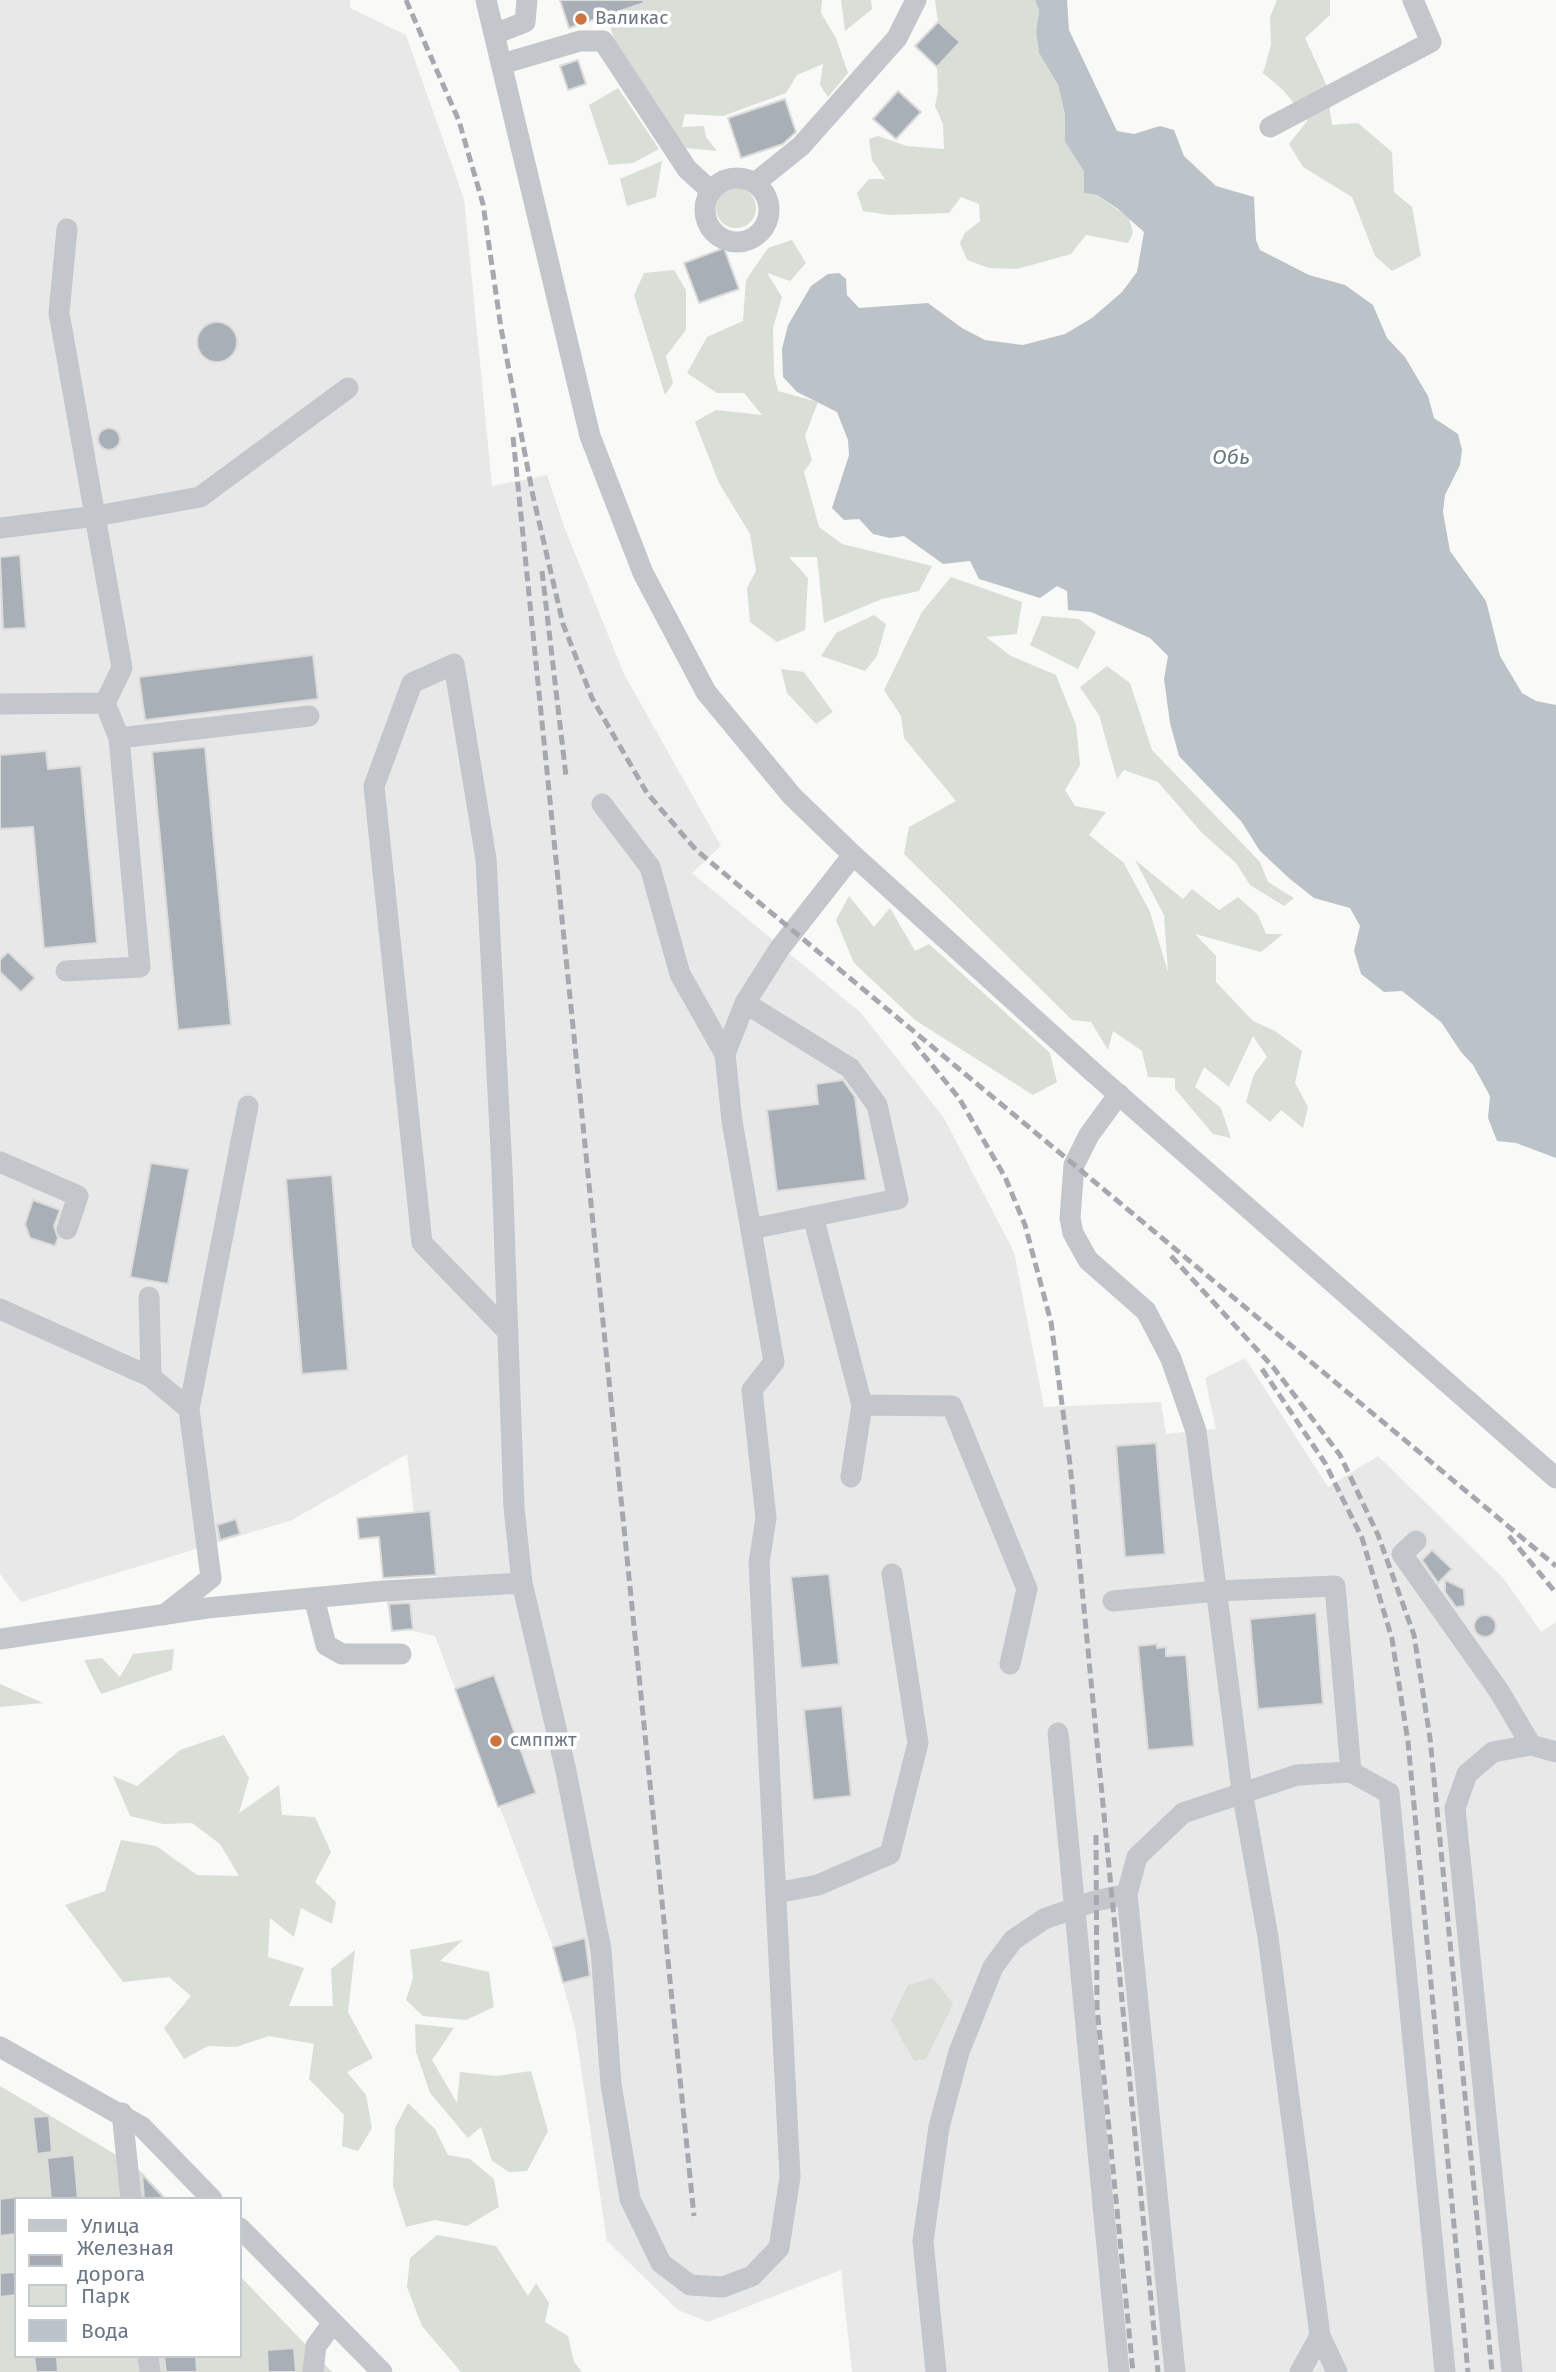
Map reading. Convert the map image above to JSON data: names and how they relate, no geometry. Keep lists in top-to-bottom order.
{
  "water": ["Обь"],
  "places": ["Валикас", "смппжт"],
  "legend": [
    "Улица",
    "Железная дорога",
    "Парк",
    "Вода"
  ]
}
